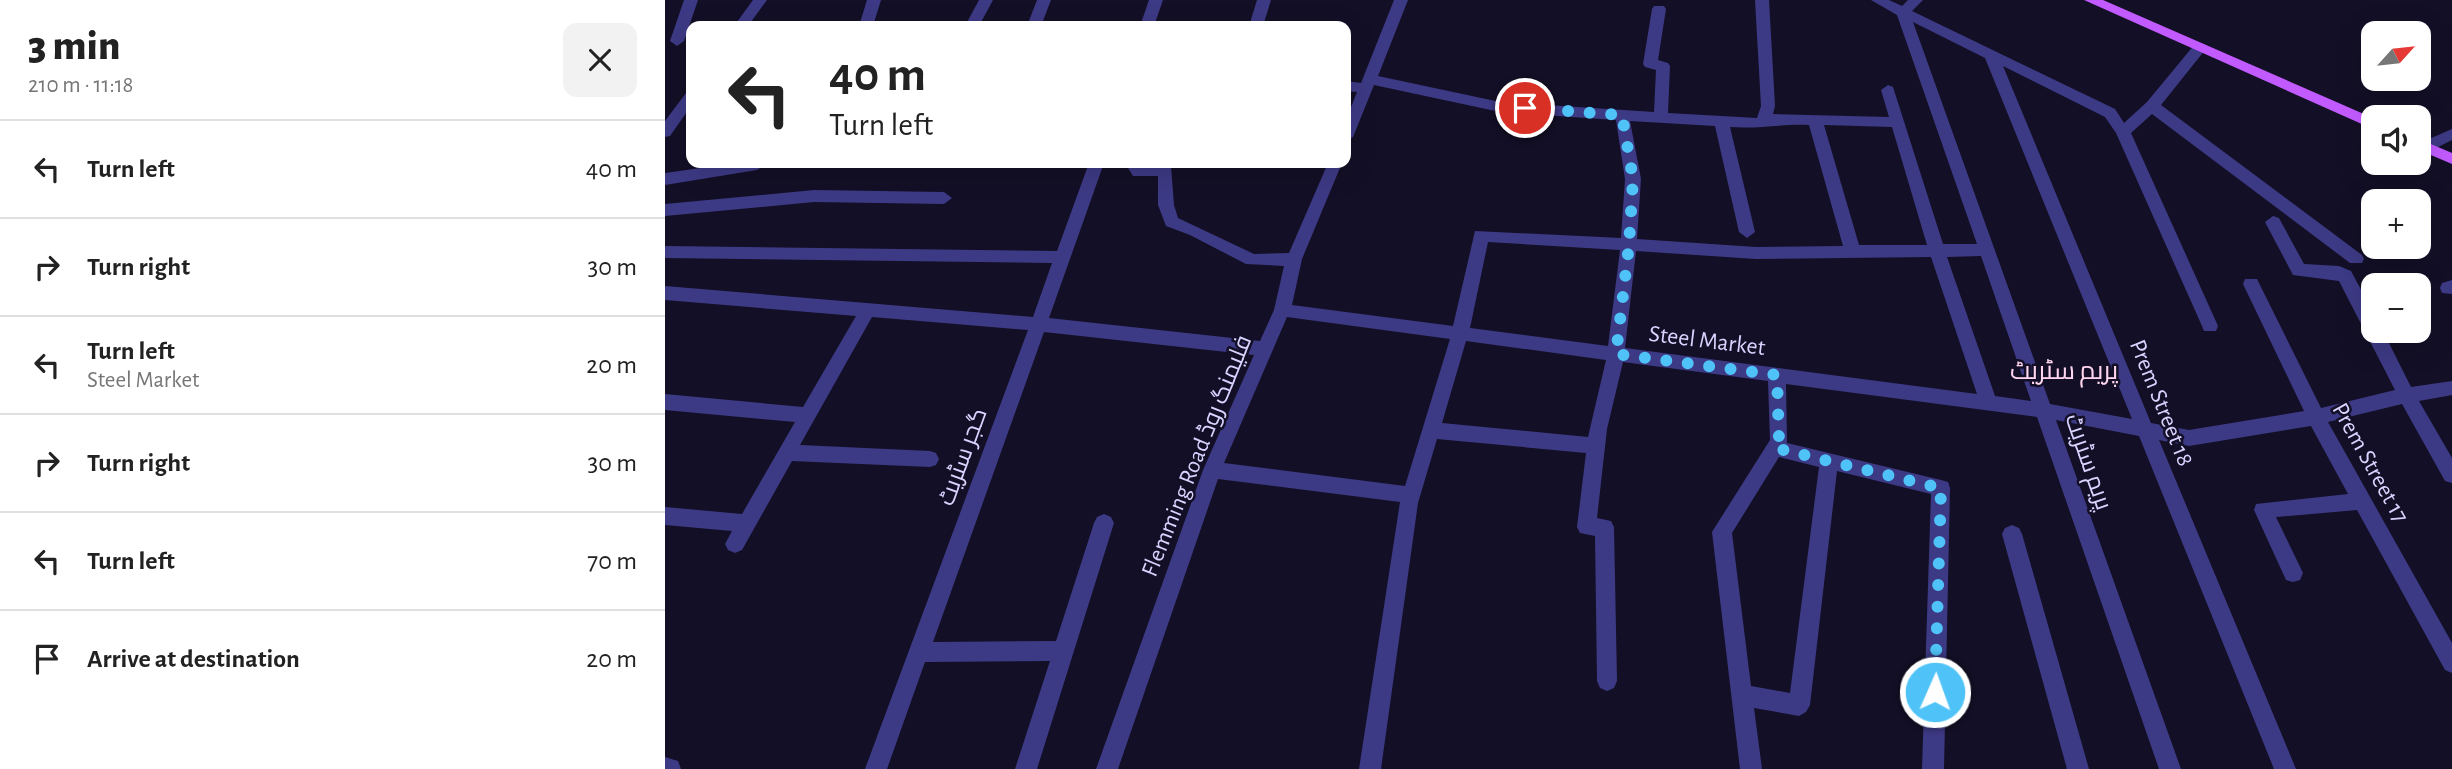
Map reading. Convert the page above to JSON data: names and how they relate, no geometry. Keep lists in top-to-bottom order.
{
  "streets": {
    "street": [
      "Steel Market",
      "Prem Street 18",
      "Flemming Road فلیمنگ روڈ",
      "گجر سٹریٹ",
      "پریم سٹریٹ",
      "Prem Street 17"
    ]
  },
  "crossings": [
    ["Steel Market", "Prem Street 18"],
    ["Steel Market", "Flemming Road فلیمنگ روڈ"],
    ["Steel Market", "پریم سٹریٹ"],
    ["Steel Market", "Prem Street 17"]
  ],
  "districts": ["پریم سٹریٹ"],
  "north": "top right",
  "page": {
    "heading": ["3 min", "210 m · 11:18"],
    "map_buttons": ["+", "−"],
    "turn": ["40 m", "Turn left"],
    "list": [
      {
        "name": "Turn left",
        "value": "40 m"
      },
      {
        "name": "Turn right",
        "value": "30 m"
      },
      {
        "name": "Turn left",
        "note": "Steel Market",
        "value": "20 m"
      },
      {
        "name": "Turn right",
        "value": "30 m"
      },
      {
        "name": "Turn left",
        "value": "70 m"
      },
      {
        "name": "Arrive at destination",
        "value": "20 m"
      }
    ]
  }
}
